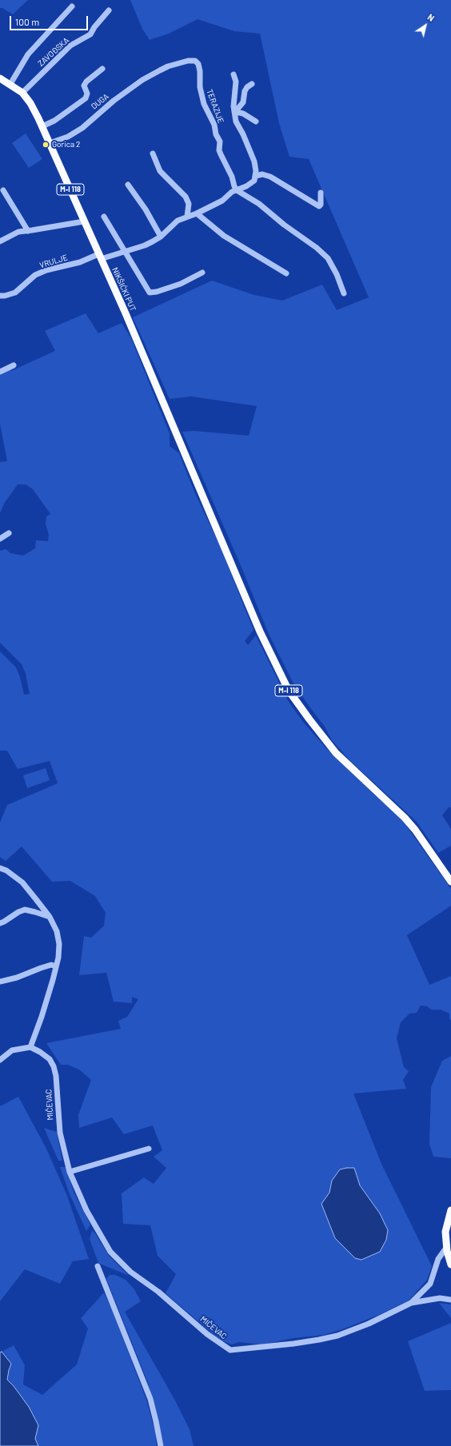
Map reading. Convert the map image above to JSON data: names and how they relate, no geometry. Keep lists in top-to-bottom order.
{
  "streets": {
    "main road": ["M-I 118", "NIKŠIĆKI PUT"],
    "street": [
      "ZAVOĐSKA",
      "DUGA",
      "TERAZIJE",
      "VRULJE",
      "MIČEVAC"
    ]
  },
  "crossings": [
    ["ZAVOĐSKA", "NIKŠIĆKI PUT"],
    ["DUGA", "TERAZIJE"],
    ["DUGA", "NIKŠIĆKI PUT"],
    ["VRULJE", "NIKŠIĆKI PUT"]
  ],
  "places": ["Gorica 2"],
  "scale_bar": "100 m",
  "north": "top right"
}
